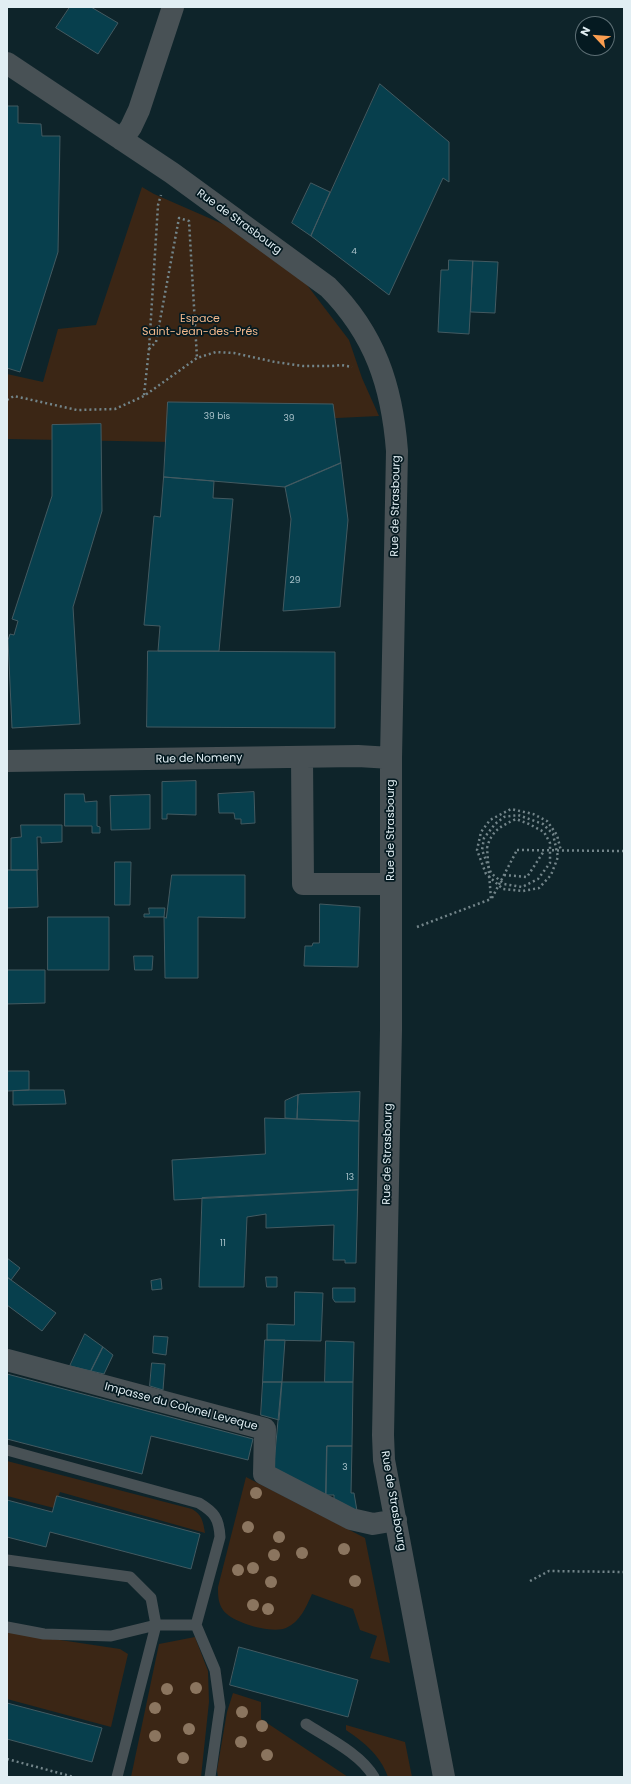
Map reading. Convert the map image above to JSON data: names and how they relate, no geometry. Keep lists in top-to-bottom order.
{
  "streets": {
    "street": ["Rue de Strasbourg", "Rue de Nomeny", "Impasse du Colonel Leveque"]
  },
  "crossings": [
    ["Rue de Strasbourg", "Rue de Nomeny"],
    ["Rue de Strasbourg", "Impasse du Colonel Leveque"]
  ],
  "parks": ["Espace Saint-Jean-des-Prés"],
  "house_numbers": [
    "4",
    "39 bis",
    "39",
    "29",
    "13",
    "11",
    "3"
  ],
  "north": "top left"
}
